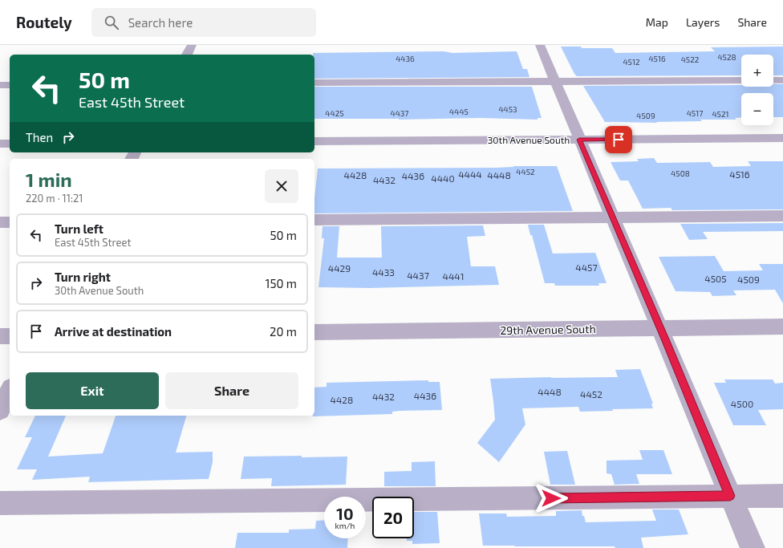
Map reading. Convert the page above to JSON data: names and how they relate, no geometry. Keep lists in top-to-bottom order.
{
  "streets": {
    "street": ["30th Avenue South", "29th Avenue South"]
  },
  "house_numbers": [
    "4528",
    "4436",
    "4516",
    "4522",
    "4512",
    "4453",
    "4445",
    "4425",
    "4437",
    "4517",
    "4521",
    "4509",
    "4452",
    "4508",
    "4444",
    "4516",
    "4428",
    "4448",
    "4436",
    "4440",
    "4432",
    "4457",
    "4429",
    "4433",
    "4437",
    "4441",
    "4505",
    "4509",
    "4448",
    "4452",
    "4436",
    "4432",
    "4428",
    "4500"
  ],
  "page": {
    "header": "Routely",
    "search": "Search here",
    "nav": ["Map", "Layers", "Share"],
    "map_buttons": ["+", "−"],
    "turn": ["50 m", "East 45th Street"],
    "then": "Then",
    "heading": ["1 min", "220 m · 11:21"],
    "list": [
      {
        "name": "Turn left",
        "note": "East 45th Street",
        "value": "50 m"
      },
      {
        "name": "Turn right",
        "note": "30th Avenue South",
        "value": "150 m"
      },
      {
        "name": "Arrive at destination",
        "value": "20 m"
      }
    ],
    "buttons": ["Exit", "Share"],
    "speed": "10 km/h",
    "limit": "20"
  }
}
